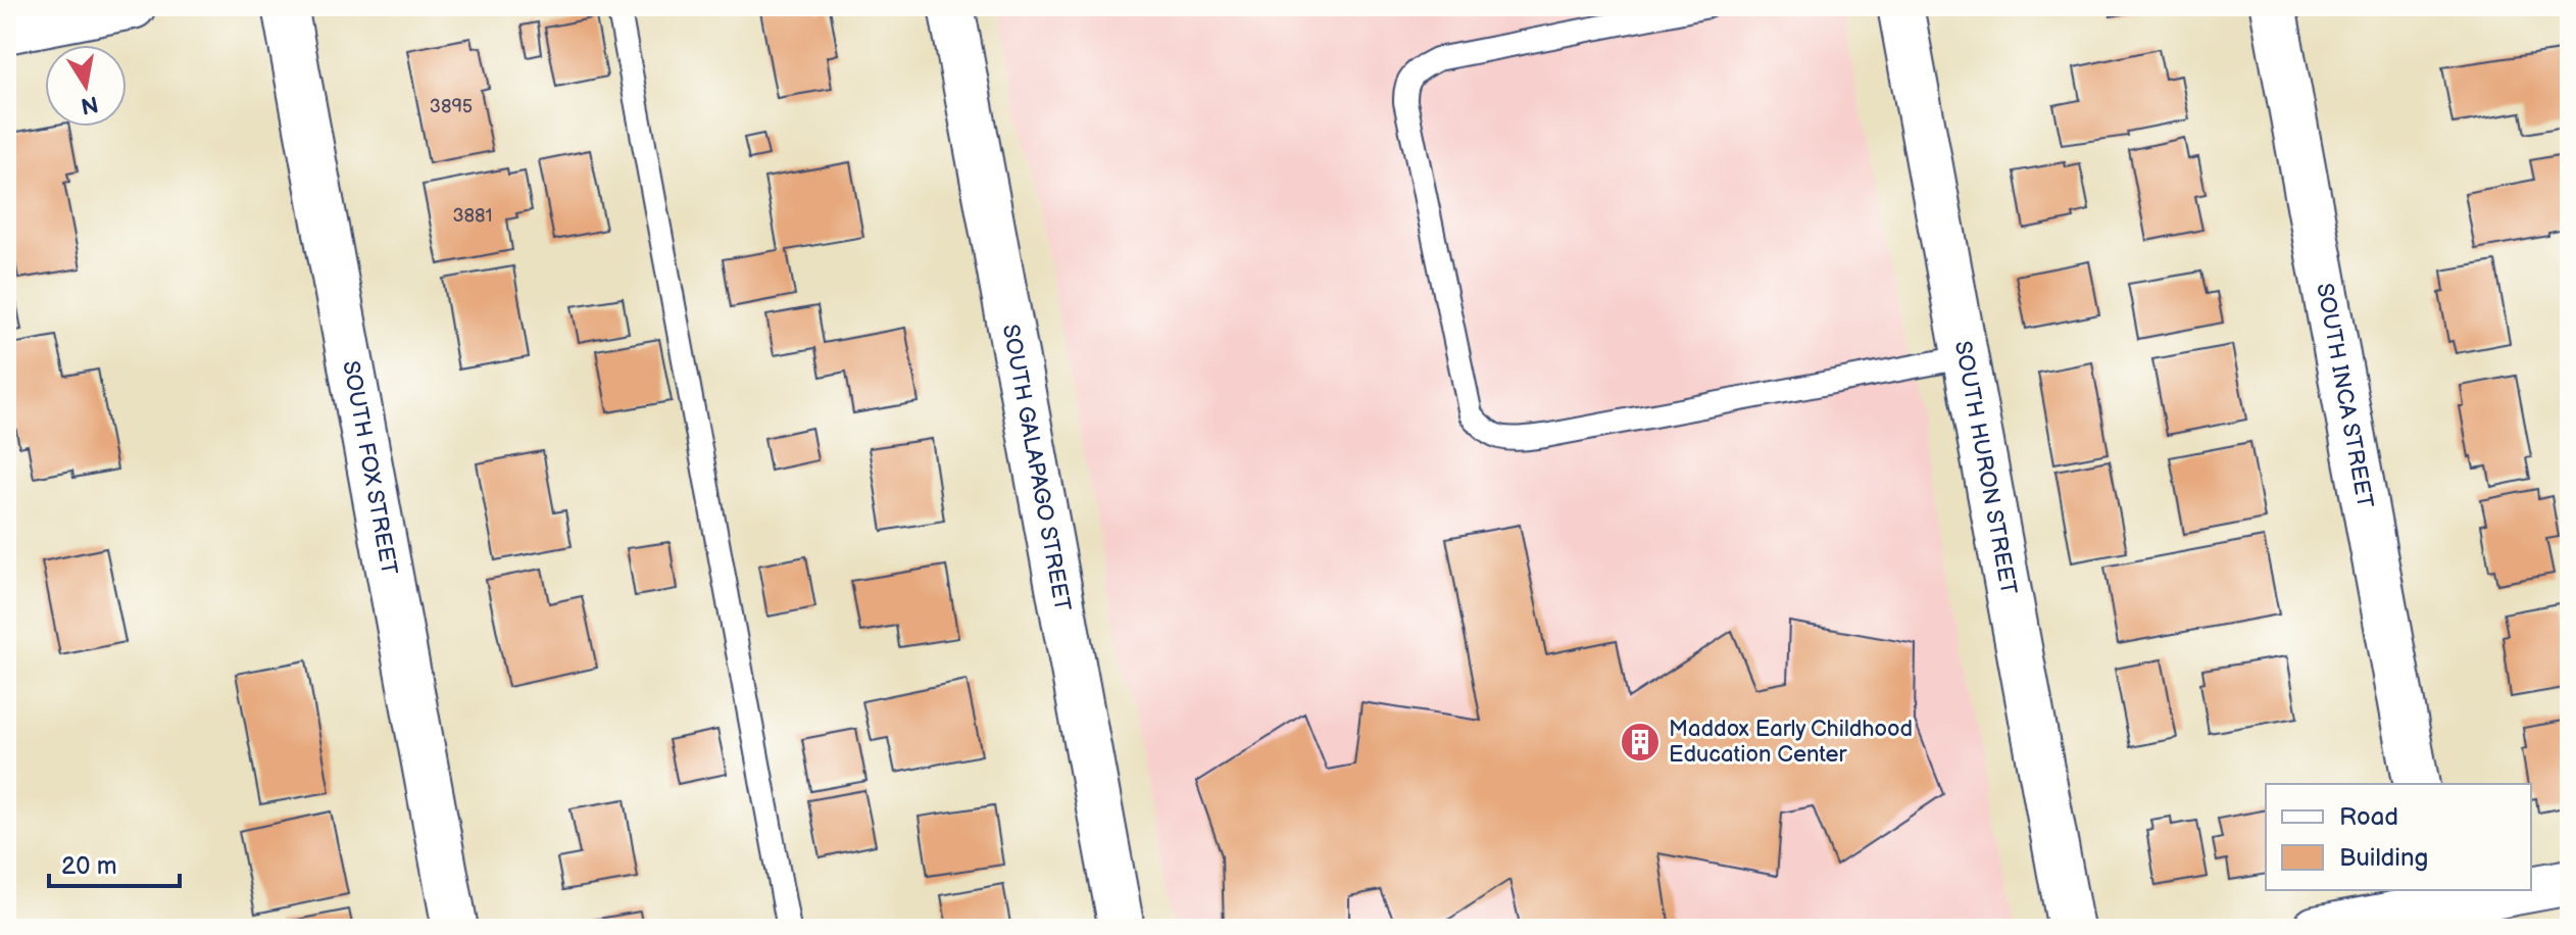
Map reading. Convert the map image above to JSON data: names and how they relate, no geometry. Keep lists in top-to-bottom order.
{
  "streets": {
    "street": [
      "SOUTH INCA STREET",
      "SOUTH FOX STREET",
      "SOUTH GALAPAGO STREET",
      "SOUTH HURON STREET"
    ]
  },
  "places": {
    "building": ["Maddox Early Childhood Education Center"]
  },
  "house_numbers": ["3895", "3881"],
  "legend": ["Road", "Building"],
  "scale_bar": "20 m",
  "north": "bottom"
}
